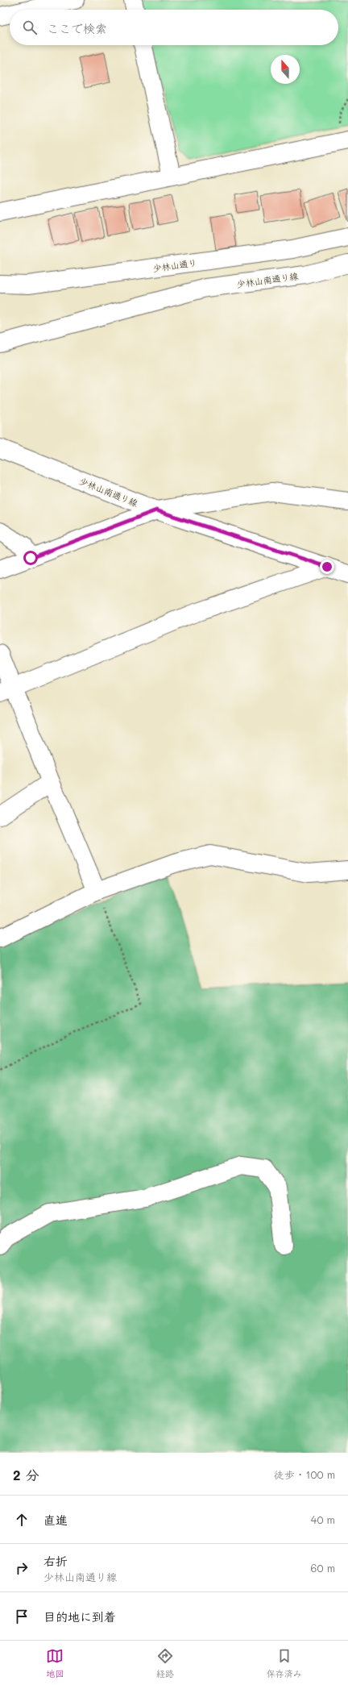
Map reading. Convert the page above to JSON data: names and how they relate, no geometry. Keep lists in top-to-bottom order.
{
  "streets": {
    "street": ["少林山通り", "少林山南通り線"]
  },
  "north": "top",
  "page": {
    "search": "ここで検索",
    "heading": ["2 分", "徒歩 · 100 m"],
    "list": [
      ["直進", "40 m"],
      ["右折", "少林山南通り線", "60 m"],
      "目的地に到着"
    ],
    "nav": ["地図", "経路", "保存済み"]
  }
}
